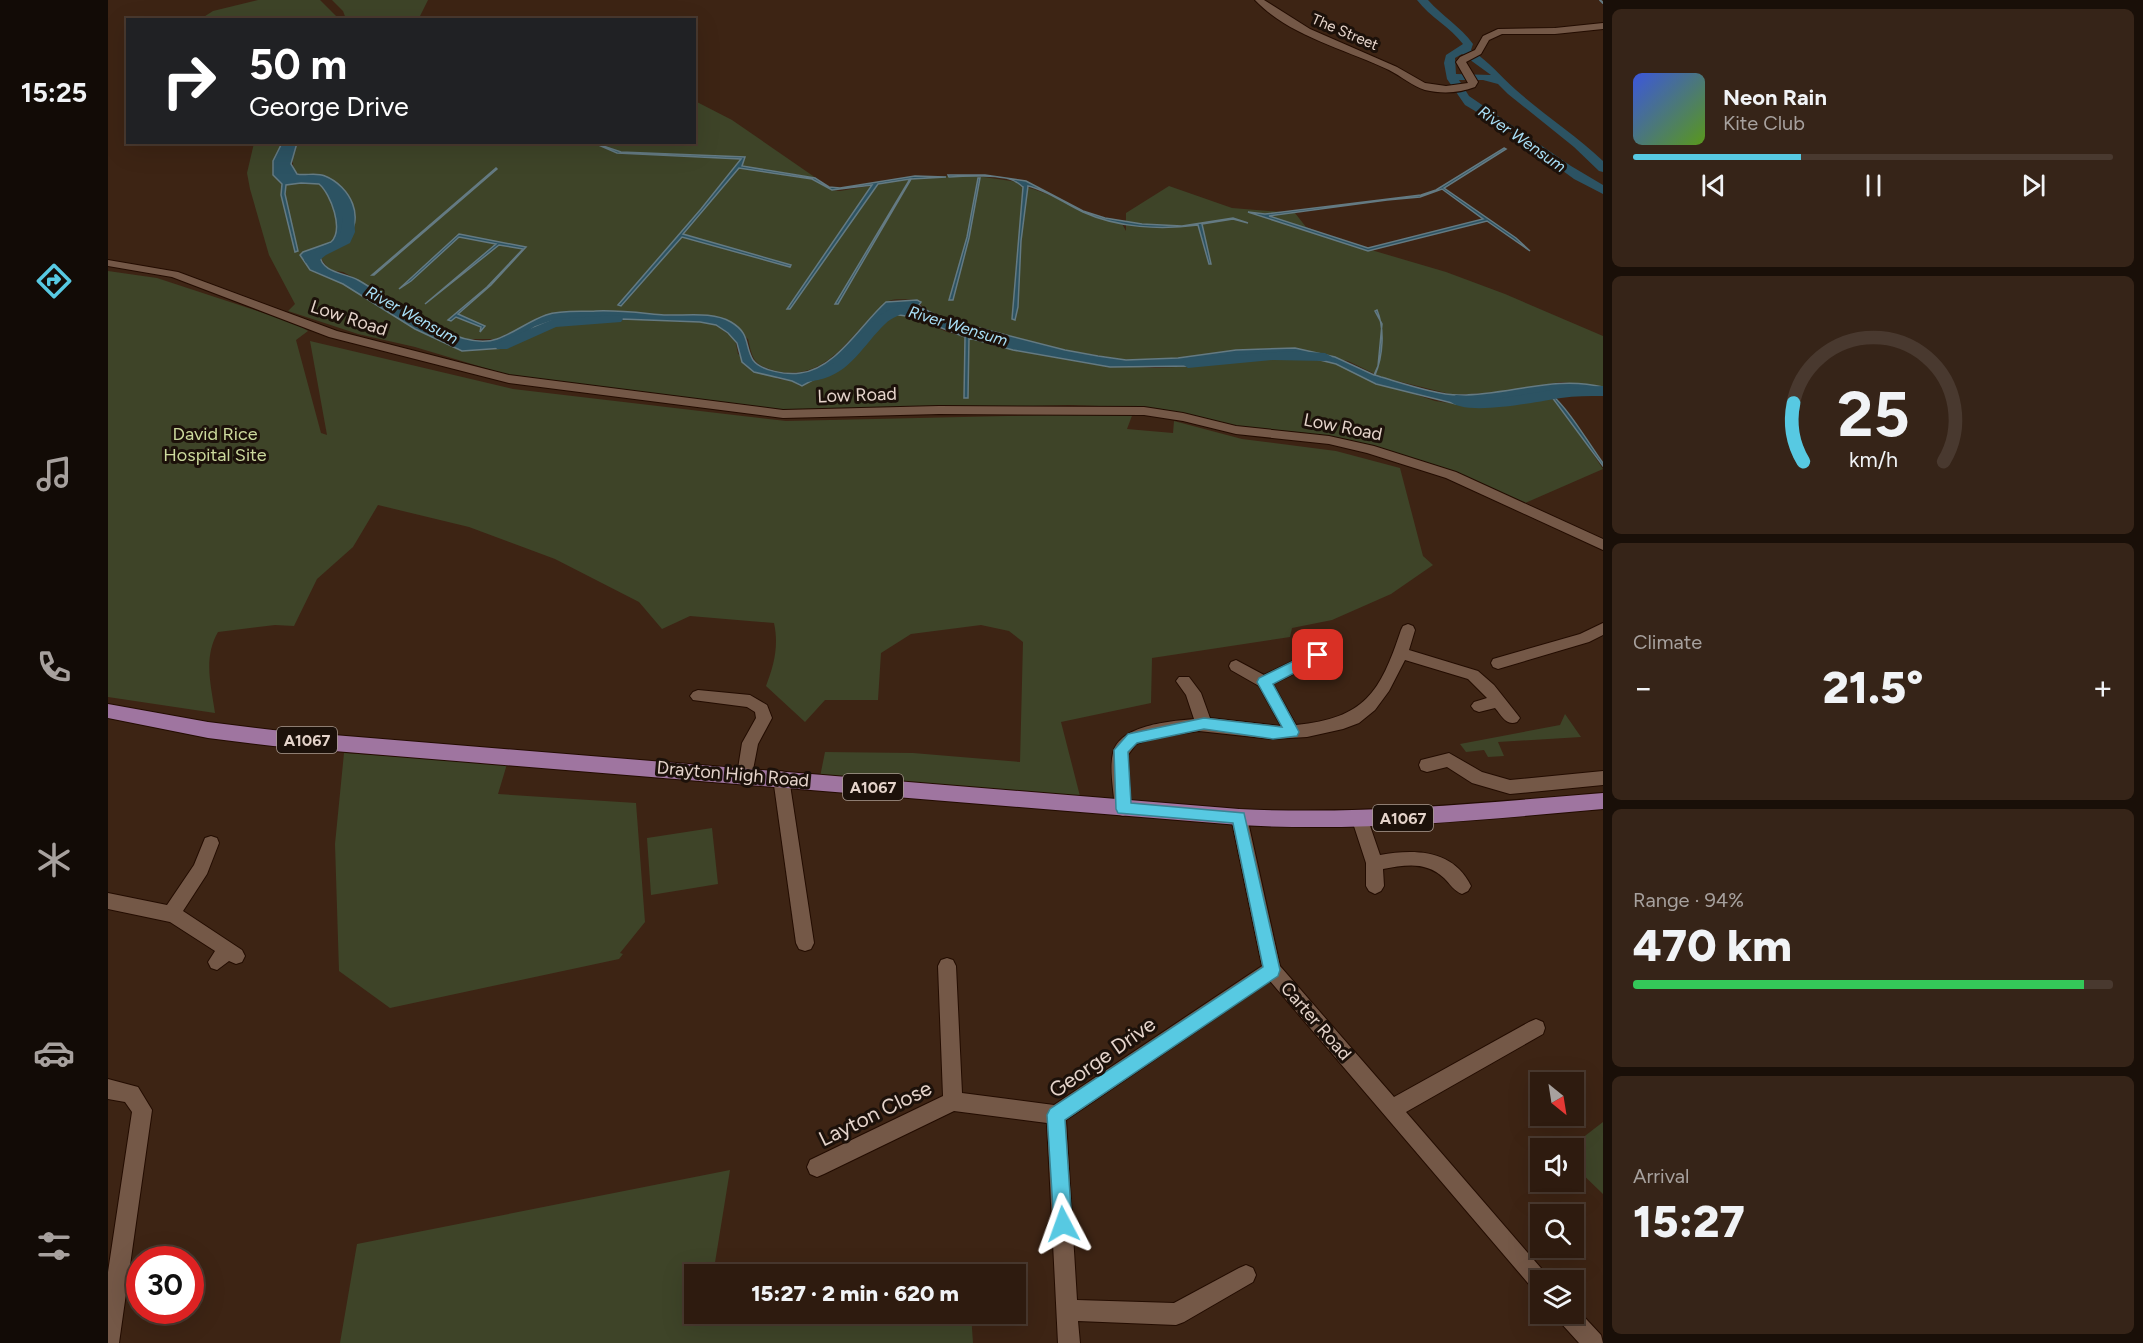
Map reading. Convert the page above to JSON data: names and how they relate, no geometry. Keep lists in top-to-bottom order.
{
  "streets": {
    "main road": ["A1067", "Drayton High Road"],
    "street": [
      "The Street",
      "Low Road",
      "Carter Road",
      "George Drive",
      "Layton Close"
    ]
  },
  "crossings": [
    ["Drayton High Road", "Carter Road"],
    ["Carter Road", "George Drive"],
    ["George Drive", "Layton Close"]
  ],
  "water": ["River Wensum"],
  "parks": ["David Rice Hospital Site"],
  "north": "bottom right",
  "page": {
    "tabs": "15:25",
    "turn": ["50 m", "George Drive"],
    "song": ["Neon Rain", "Kite Club"],
    "tile": [
      "Climate",
      ["Range · 94%", "470 km"],
      ["Arrival", "15:27"]
    ],
    "heat": ["−", "21.5°", "+"],
    "limit": "30",
    "trip": "15:27 · 2 min · 620 m",
    "gauge": ["25", "km/h"]
  }
}
